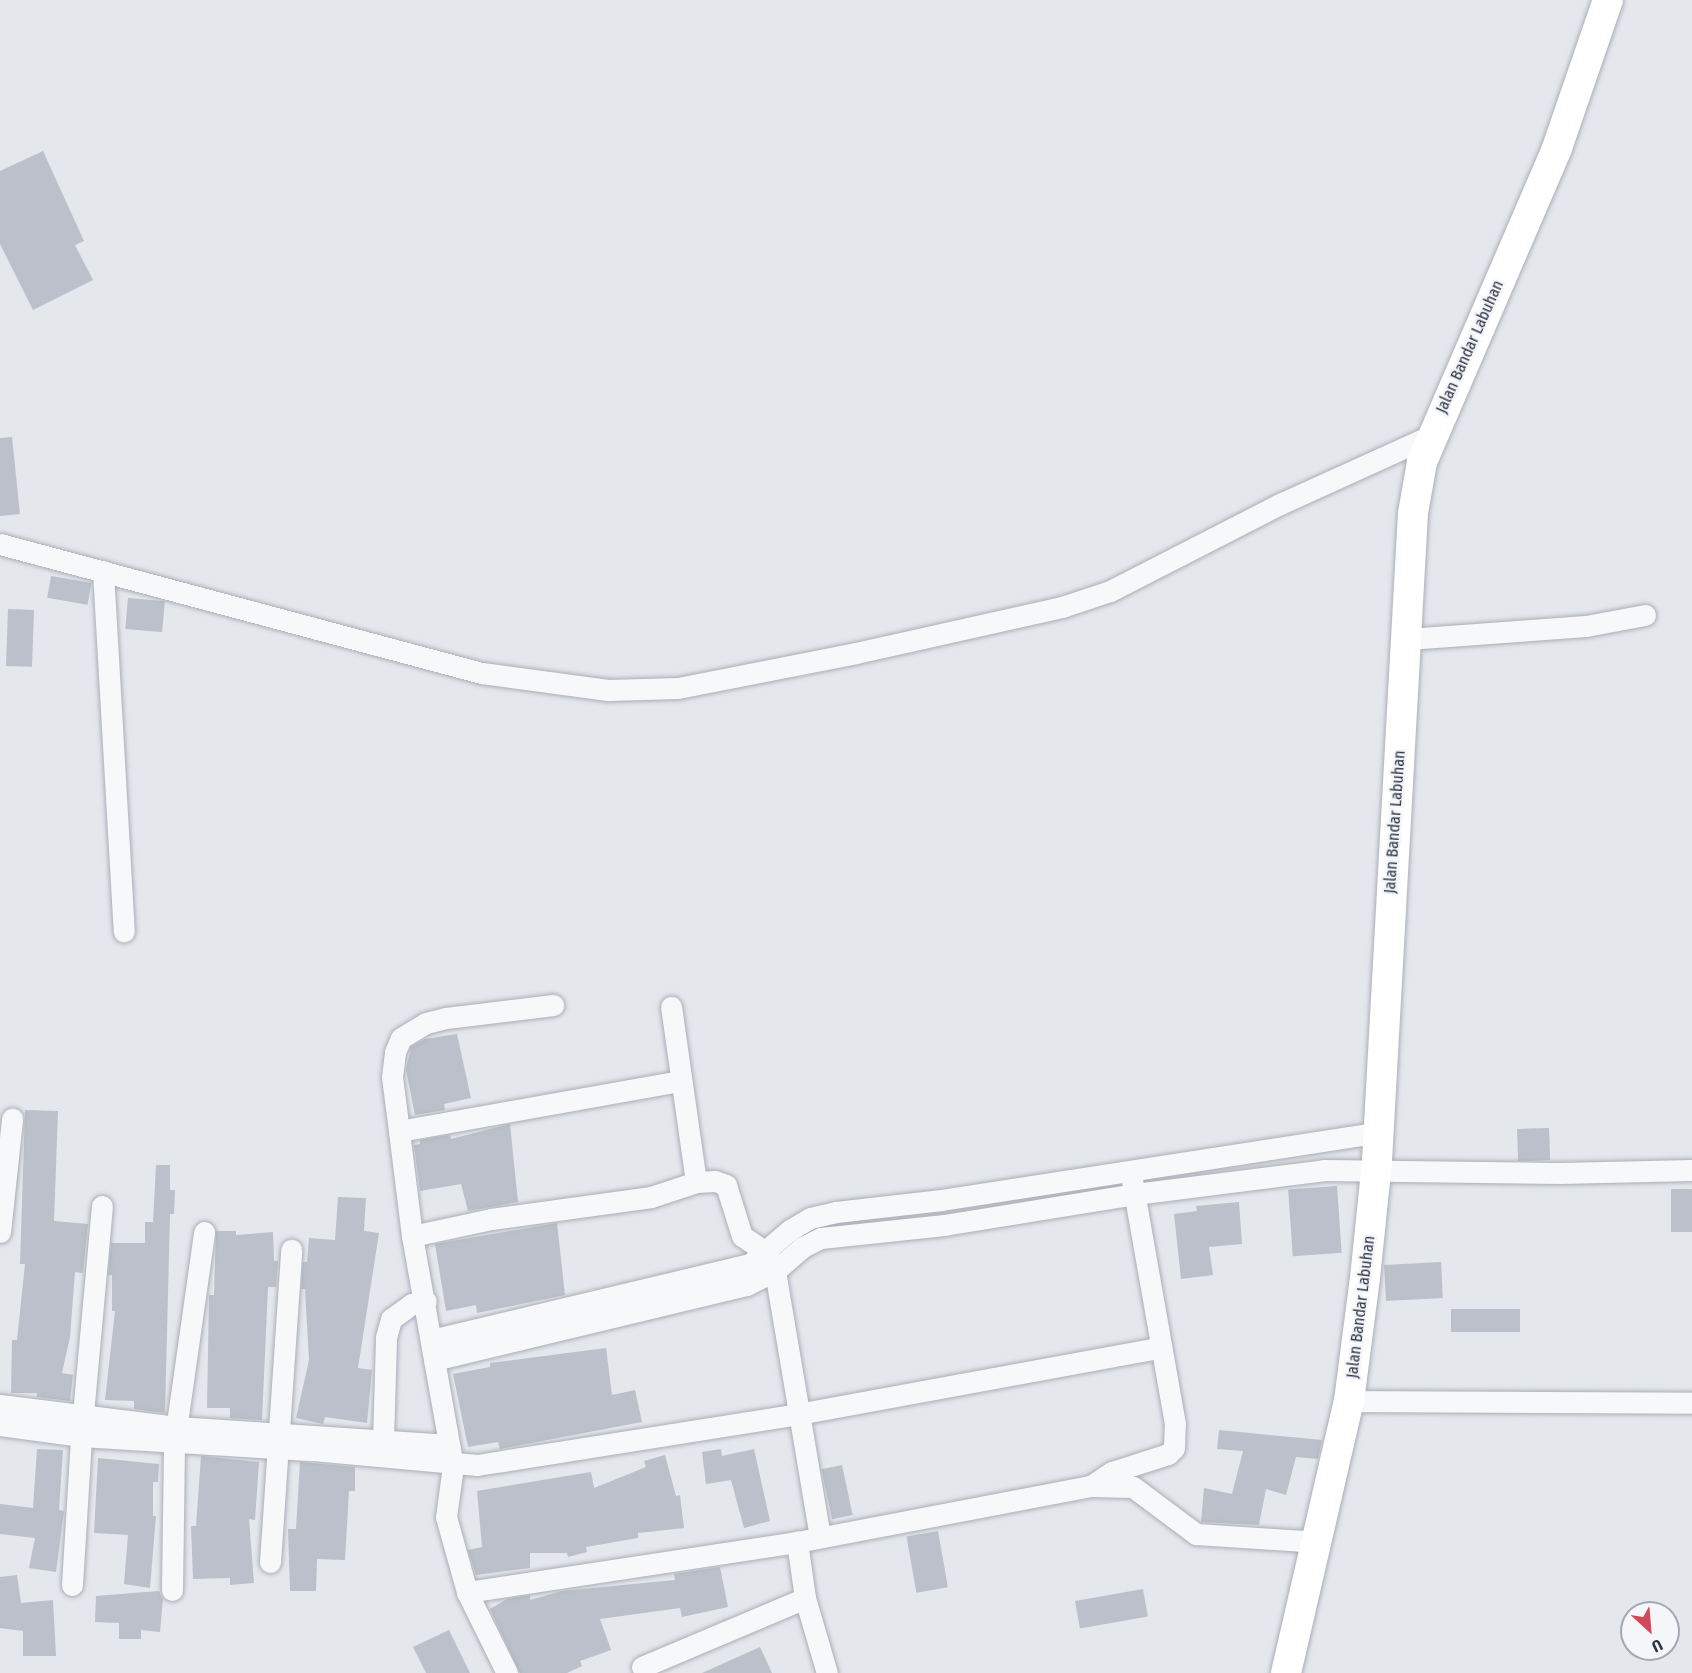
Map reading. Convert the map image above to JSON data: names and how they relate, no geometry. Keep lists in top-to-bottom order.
{
  "streets": {
    "main road": ["Jalan Bandar Labuhan"]
  },
  "north": "bottom right"
}
